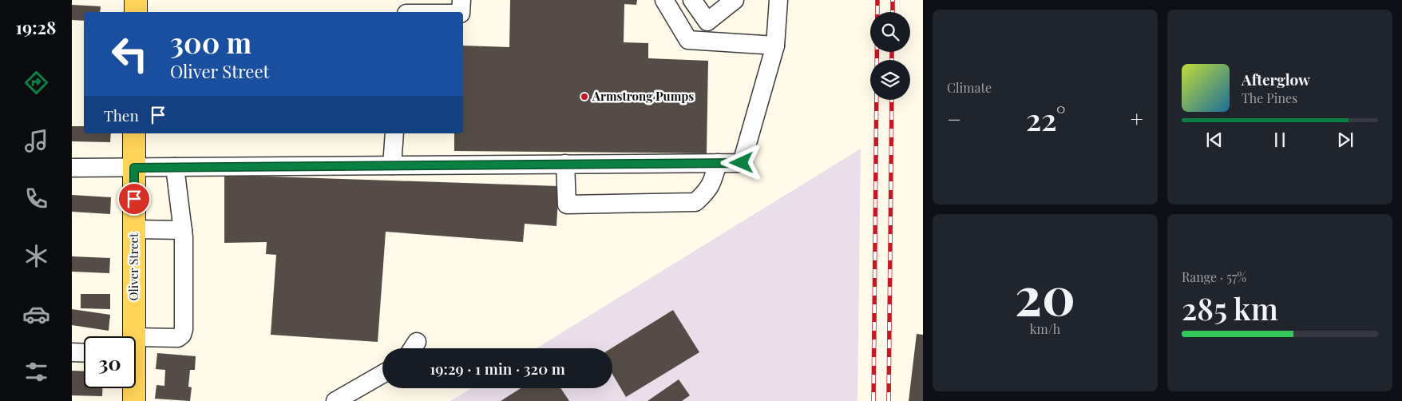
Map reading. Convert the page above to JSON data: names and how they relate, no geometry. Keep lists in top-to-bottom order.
{
  "streets": {
    "main road": ["Oliver Street"]
  },
  "places": ["Armstrong Pumps"],
  "page": {
    "tabs": "19:28",
    "tile": [
      "Climate",
      ["20", "km/h"],
      ["Range · 57%", "285 km"]
    ],
    "turn": ["300 m", "Oliver Street"],
    "song": ["Afterglow", "The Pines"],
    "then": "Then",
    "heat": ["−", "22°", "+"],
    "limit": "30",
    "trip": "19:29 · 1 min · 320 m"
  }
}
